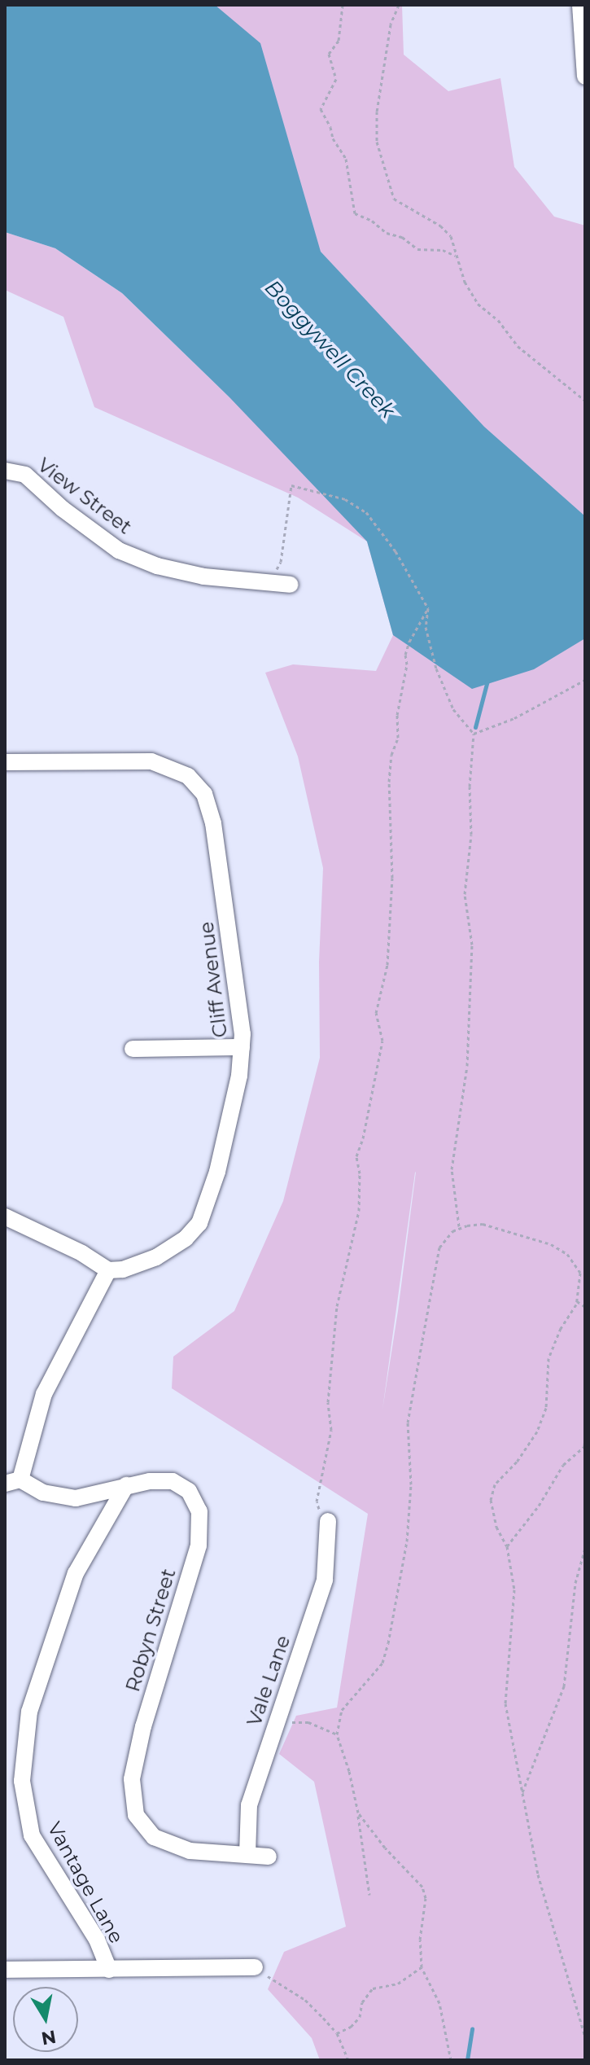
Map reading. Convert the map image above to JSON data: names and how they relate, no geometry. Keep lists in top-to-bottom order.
{
  "streets": {
    "street": [
      "View Street",
      "Cliff Avenue",
      "Robyn Street",
      "Vale Lane",
      "Vantage Lane"
    ]
  },
  "crossings": [
    ["Robyn Street", "Vale Lane"],
    ["Robyn Street", "Vantage Lane"]
  ],
  "water": ["Boggywell Creek"],
  "north": "bottom"
}
